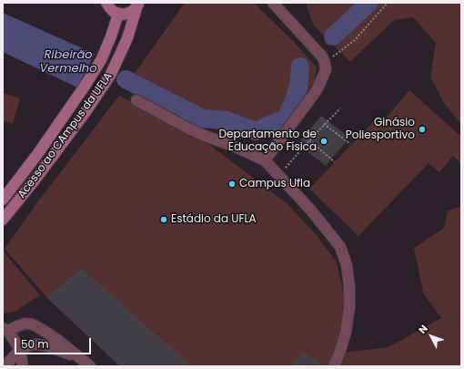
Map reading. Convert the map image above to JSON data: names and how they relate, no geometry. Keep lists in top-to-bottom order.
{
  "streets": {
    "street": ["Acesso ao CAmpus da UFLA"]
  },
  "water": ["Ribeirão Vermelho"],
  "places": [
    "Ginásio Poliesportivo",
    "Departamento de Educação Física",
    "Campus Ufla",
    "Estádio da UFLA"
  ],
  "scale_bar": "50 m",
  "north": "top left"
}
